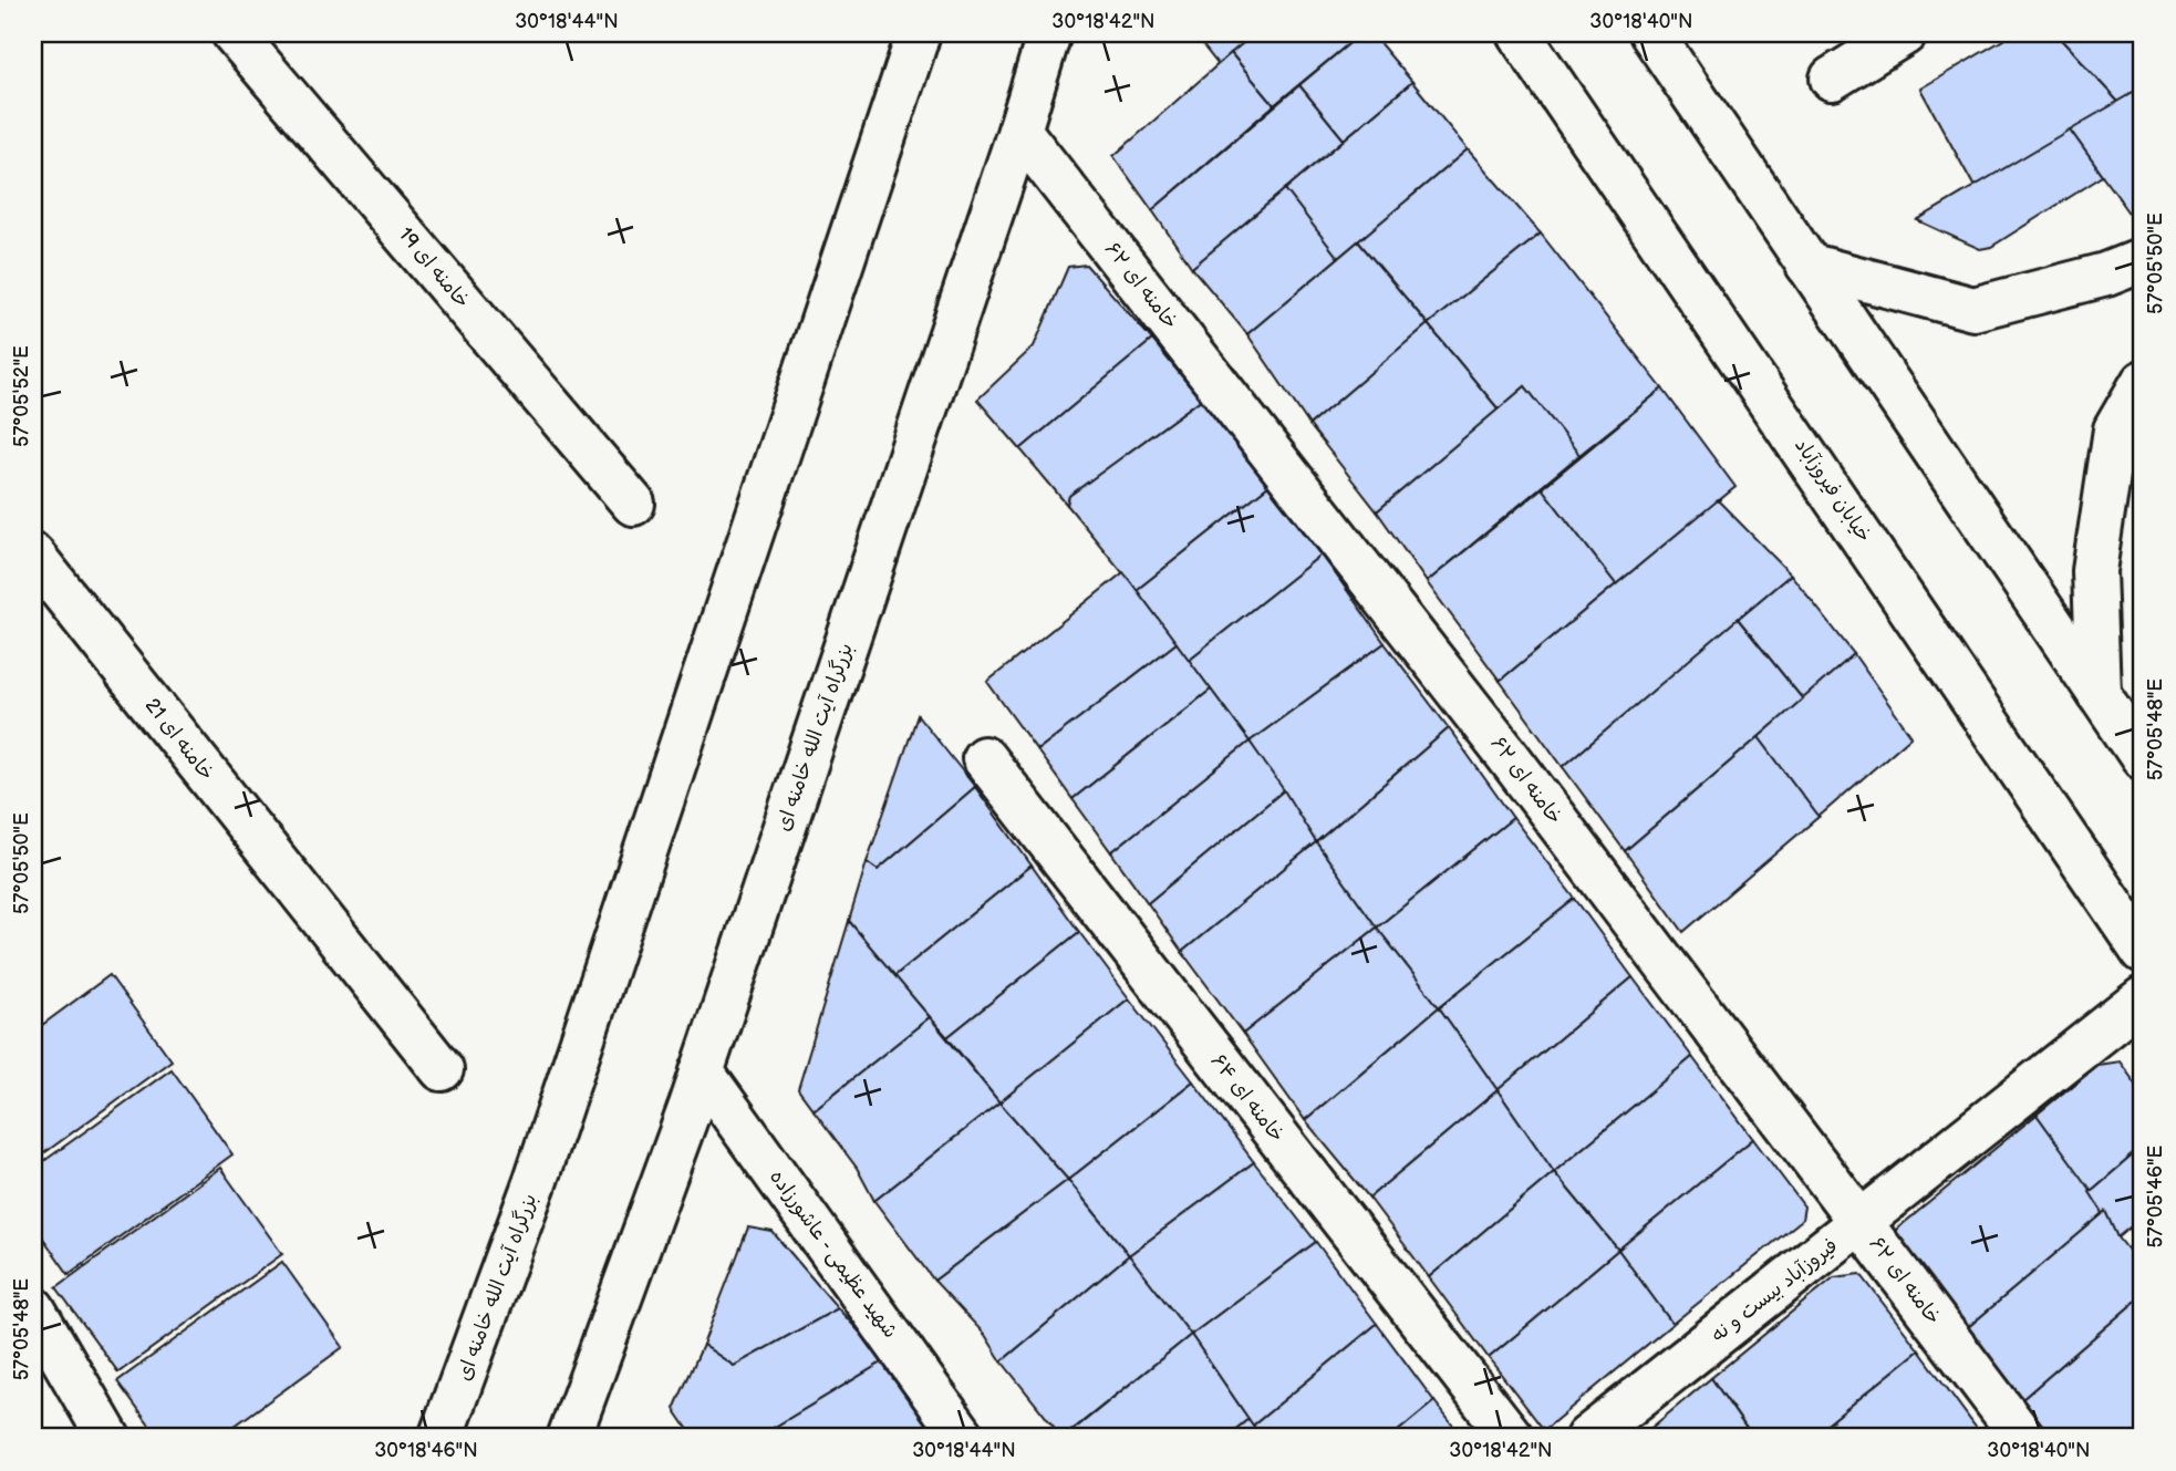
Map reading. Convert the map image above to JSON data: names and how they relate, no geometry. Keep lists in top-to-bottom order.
{
  "streets": {
    "main road": [
      "خامنه ای 19",
      "خامنه ای ۶۲",
      "خیابان فیروزآباد",
      "بزرگراه آیت الله خامنه ای",
      "خامنه ای 21",
      "خامنه ای ۶۴",
      "شهید عظیمی - عاشورزاده",
      "فیروزآباد بیست و نه"
    ]
  },
  "crossings": [
    ["خامنه ای ۶۲", "بزرگراه آیت الله خامنه ای"],
    ["خامنه ای ۶۲", "فیروزآباد بیست و نه"],
    ["بزرگراه آیت الله خامنه ای", "شهید عظیمی - عاشورزاده"]
  ],
  "coordinates": [
    "30°18'44\"N",
    "30°18'42\"N",
    "30°18'40\"N",
    "57°05'50\"E",
    "57°05'52\"E",
    "57°05'48\"E",
    "57°05'46\"E",
    "30°18'46\"N"
  ]
}
